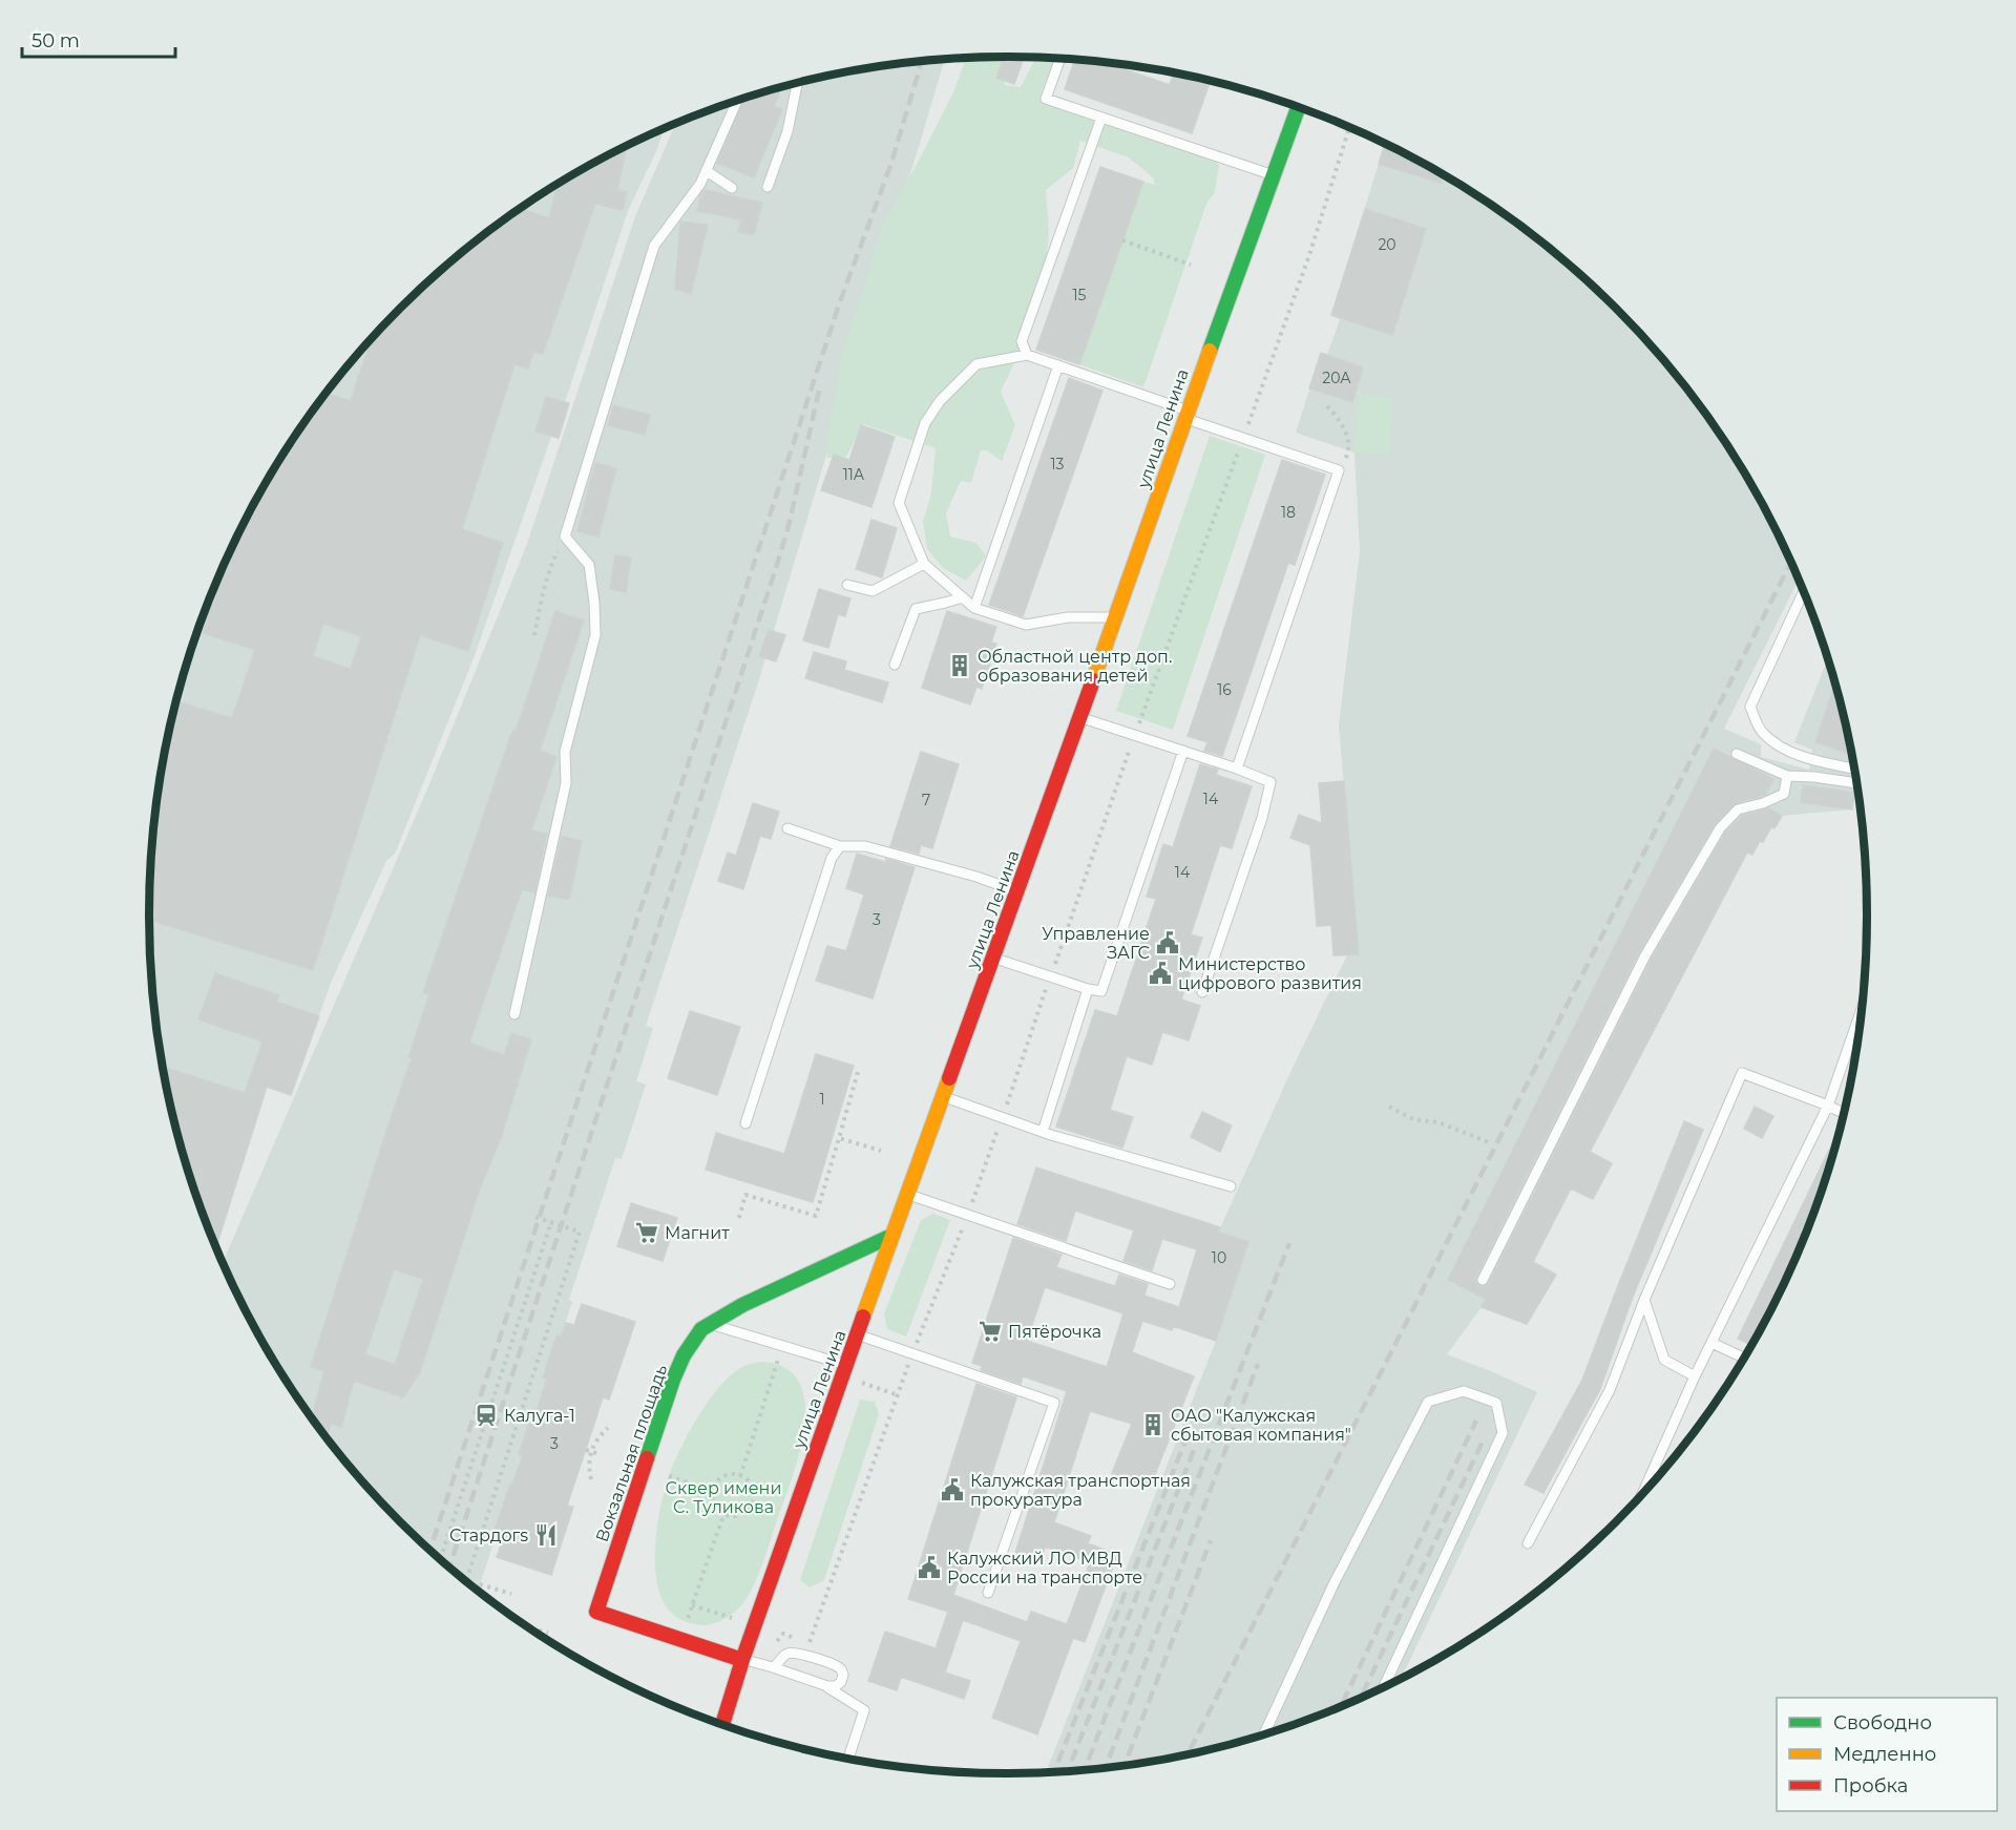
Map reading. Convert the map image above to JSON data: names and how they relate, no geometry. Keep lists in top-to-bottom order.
{
  "streets": {
    "main road": ["улица Ленина", "Вокзальная площадь"]
  },
  "crossings": [
    ["улица Ленина", "Вокзальная площадь"]
  ],
  "parks": ["Сквер имени С. Туликова"],
  "places": {
    "building": ["Областной центр доп. образования детей", "ОАО \"Калужская сбытовая компания\""],
    "public building": [
      "Управление ЗАГС",
      "Министерство цифрового развития",
      "Калужская транспортная прокуратура",
      "Калужский ЛО МВД России на транспорте"
    ],
    "supermarket": ["Магнит", "Пятёрочка"],
    "station": ["Калуга-1"],
    "restaurant": ["Стардогs"]
  },
  "house_numbers": [
    "20",
    "15",
    "20А",
    "13",
    "11А",
    "18",
    "16",
    "14",
    "7",
    "14",
    "3",
    "1",
    "10",
    "3"
  ],
  "legend": ["Свободно", "Медленно", "Пробка"],
  "scale_bar": "50 m"
}
